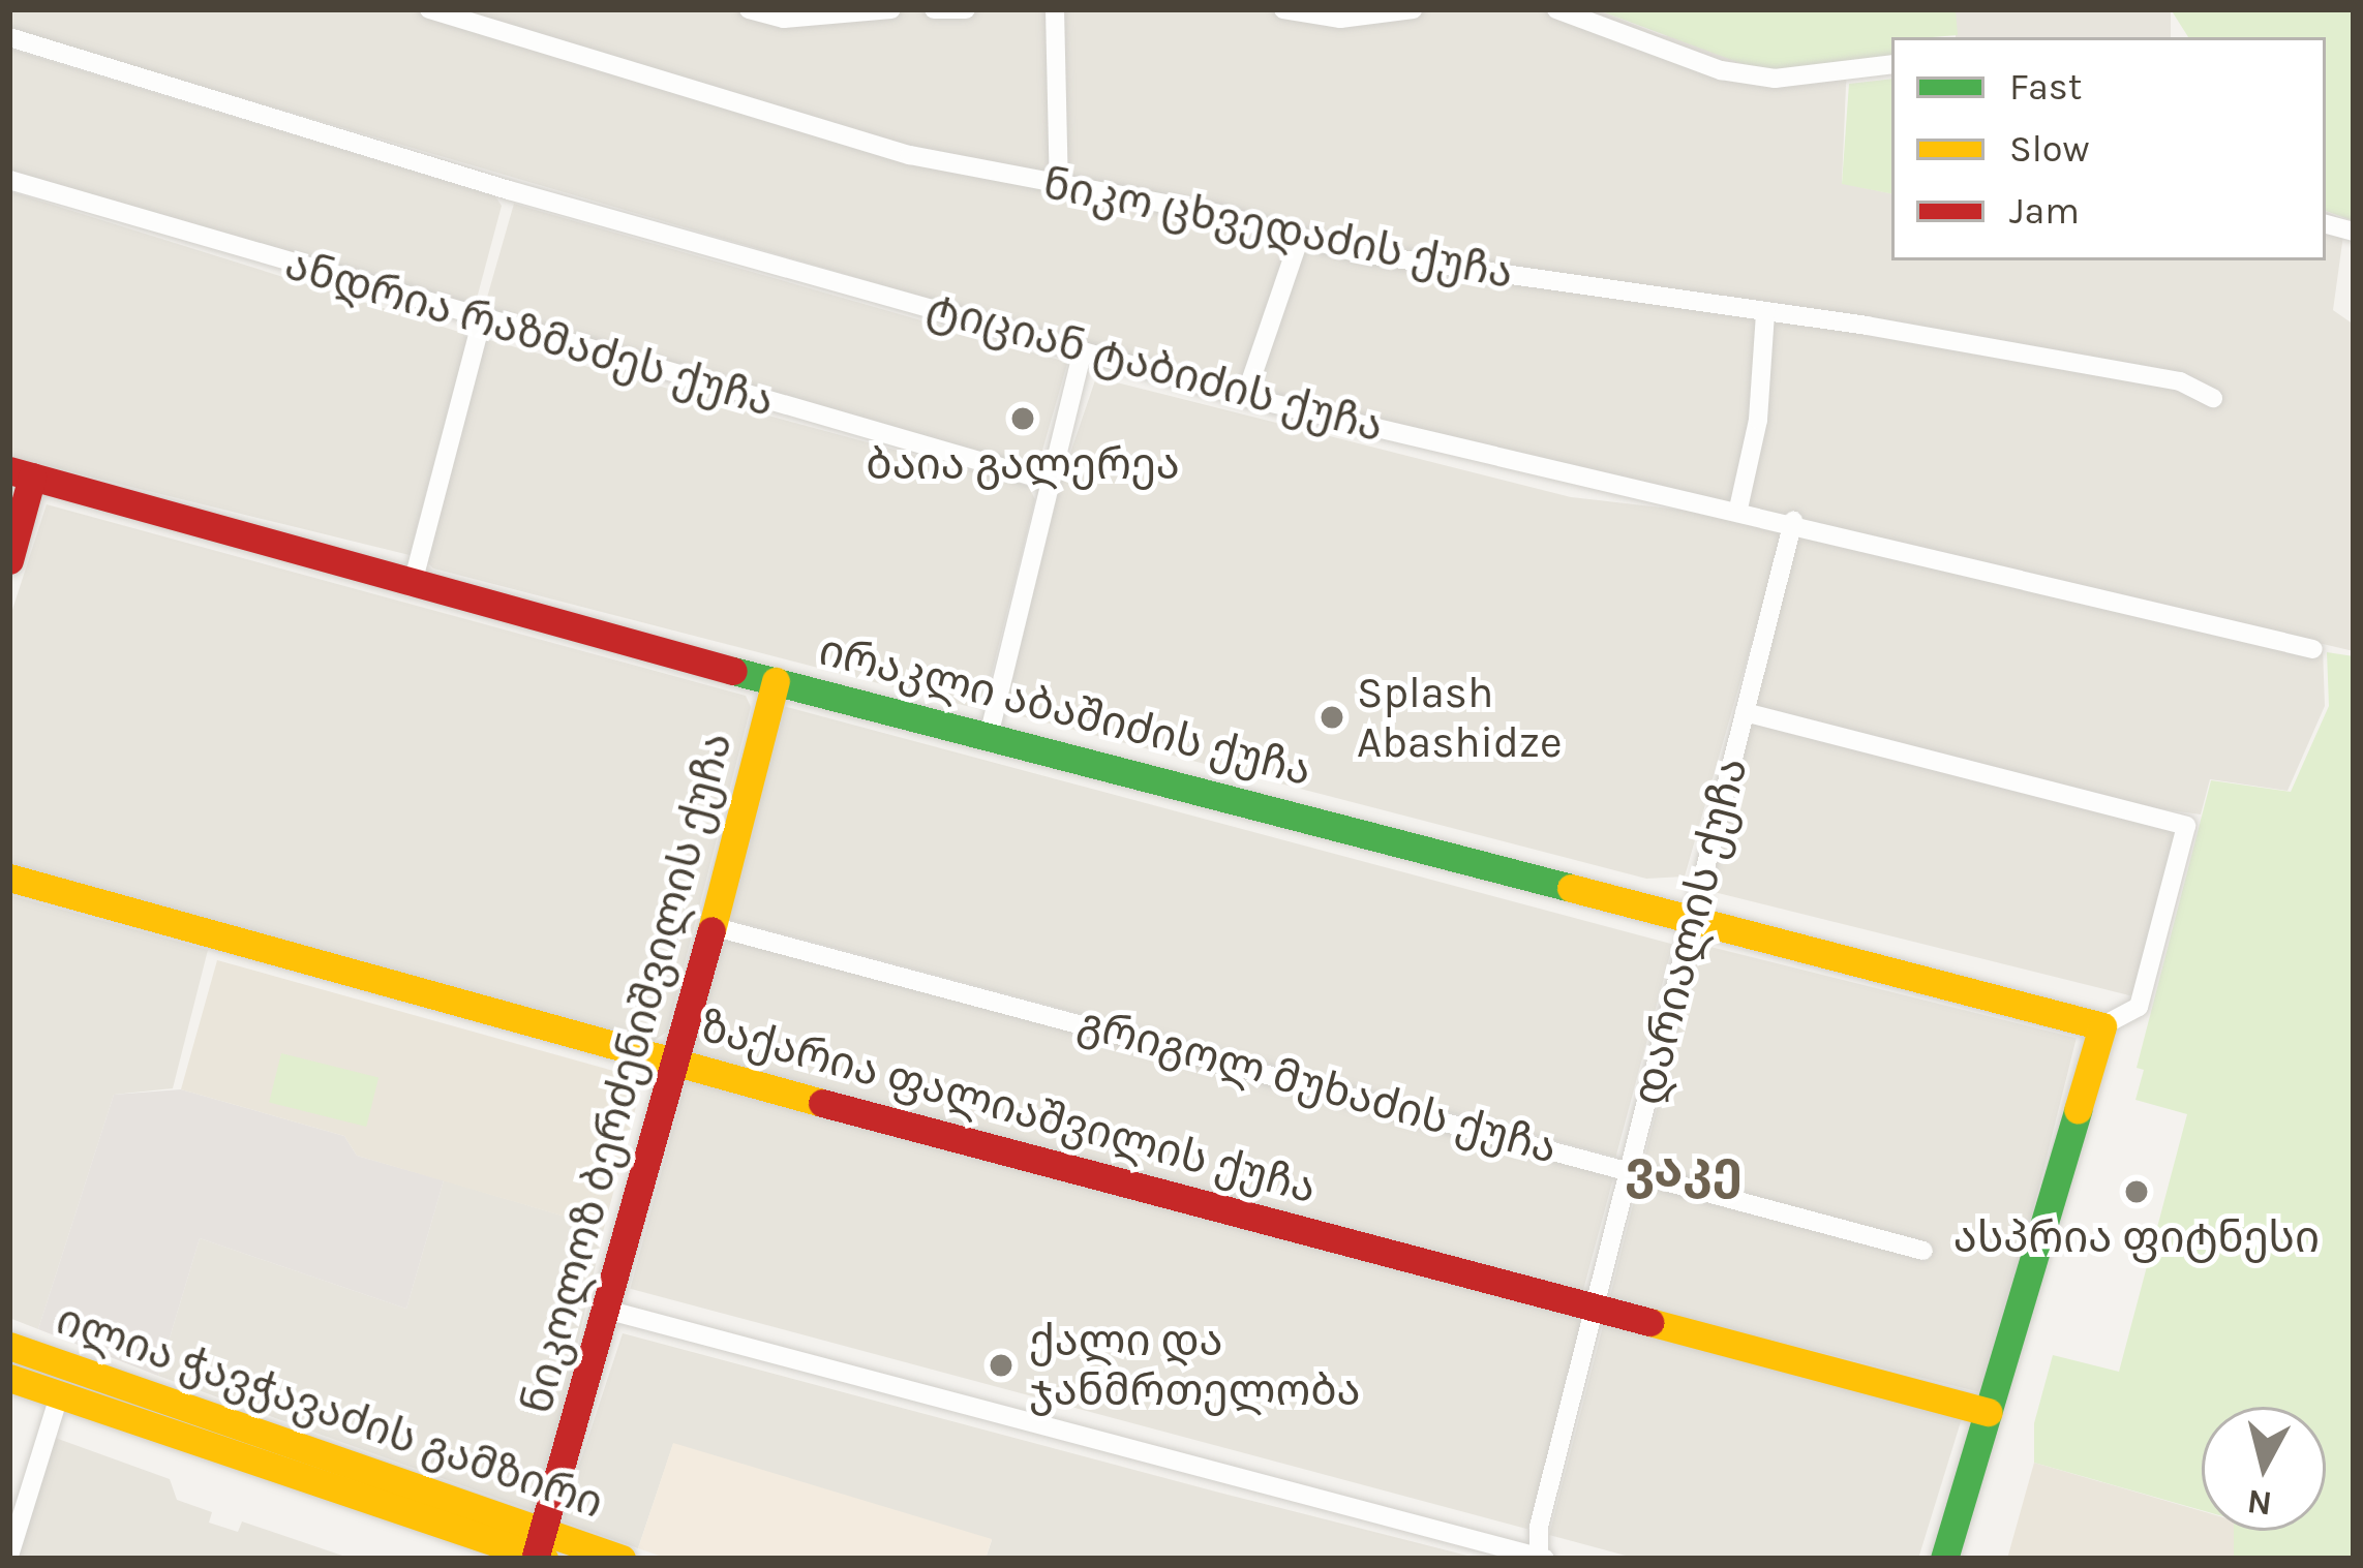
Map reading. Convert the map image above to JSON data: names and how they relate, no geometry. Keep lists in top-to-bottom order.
{
  "streets": {
    "street": [
      "ნიკო ცხვედაძის ქუჩა",
      "ანდრია რაზმაძეს ქუჩა",
      "ტიციან ტაბიძის ქუჩა",
      "ირაკლი აბაშიძის ქუჩა",
      "დარიალის ქუჩა",
      "ნიკოლოზ ბერძენიშვილის ქუჩა",
      "გრიგოლ მუხაძის ქუჩა",
      "ზაქარია ფალიაშვილის ქუჩა",
      "ილია ჭავჭავაძის გამზირი"
    ]
  },
  "crossings": [
    ["ტიციან ტაბიძის ქუჩა", "დარიალის ქუჩა"],
    ["ირაკლი აბაშიძის ქუჩა", "დარიალის ქუჩა"],
    ["ირაკლი აბაშიძის ქუჩა", "ნიკოლოზ ბერძენიშვილის ქუჩა"],
    ["დარიალის ქუჩა", "გრიგოლ მუხაძის ქუჩა"],
    ["დარიალის ქუჩა", "ზაქარია ფალიაშვილის ქუჩა"],
    ["ნიკოლოზ ბერძენიშვილის ქუჩა", "გრიგოლ მუხაძის ქუჩა"],
    ["ნიკოლოზ ბერძენიშვილის ქუჩა", "ზაქარია ფალიაშვილის ქუჩა"],
    ["ნიკოლოზ ბერძენიშვილის ქუჩა", "ილია ჭავჭავაძის გამზირი"]
  ],
  "districts": ["ვაკე"],
  "places": [
    "ბაია გალერეა",
    "Splash Abashidze",
    "ასპრია ფიტნესი",
    "ქალი და ჯანმრთელობა"
  ],
  "legend": ["Fast", "Slow", "Jam"],
  "north": "bottom"
}
